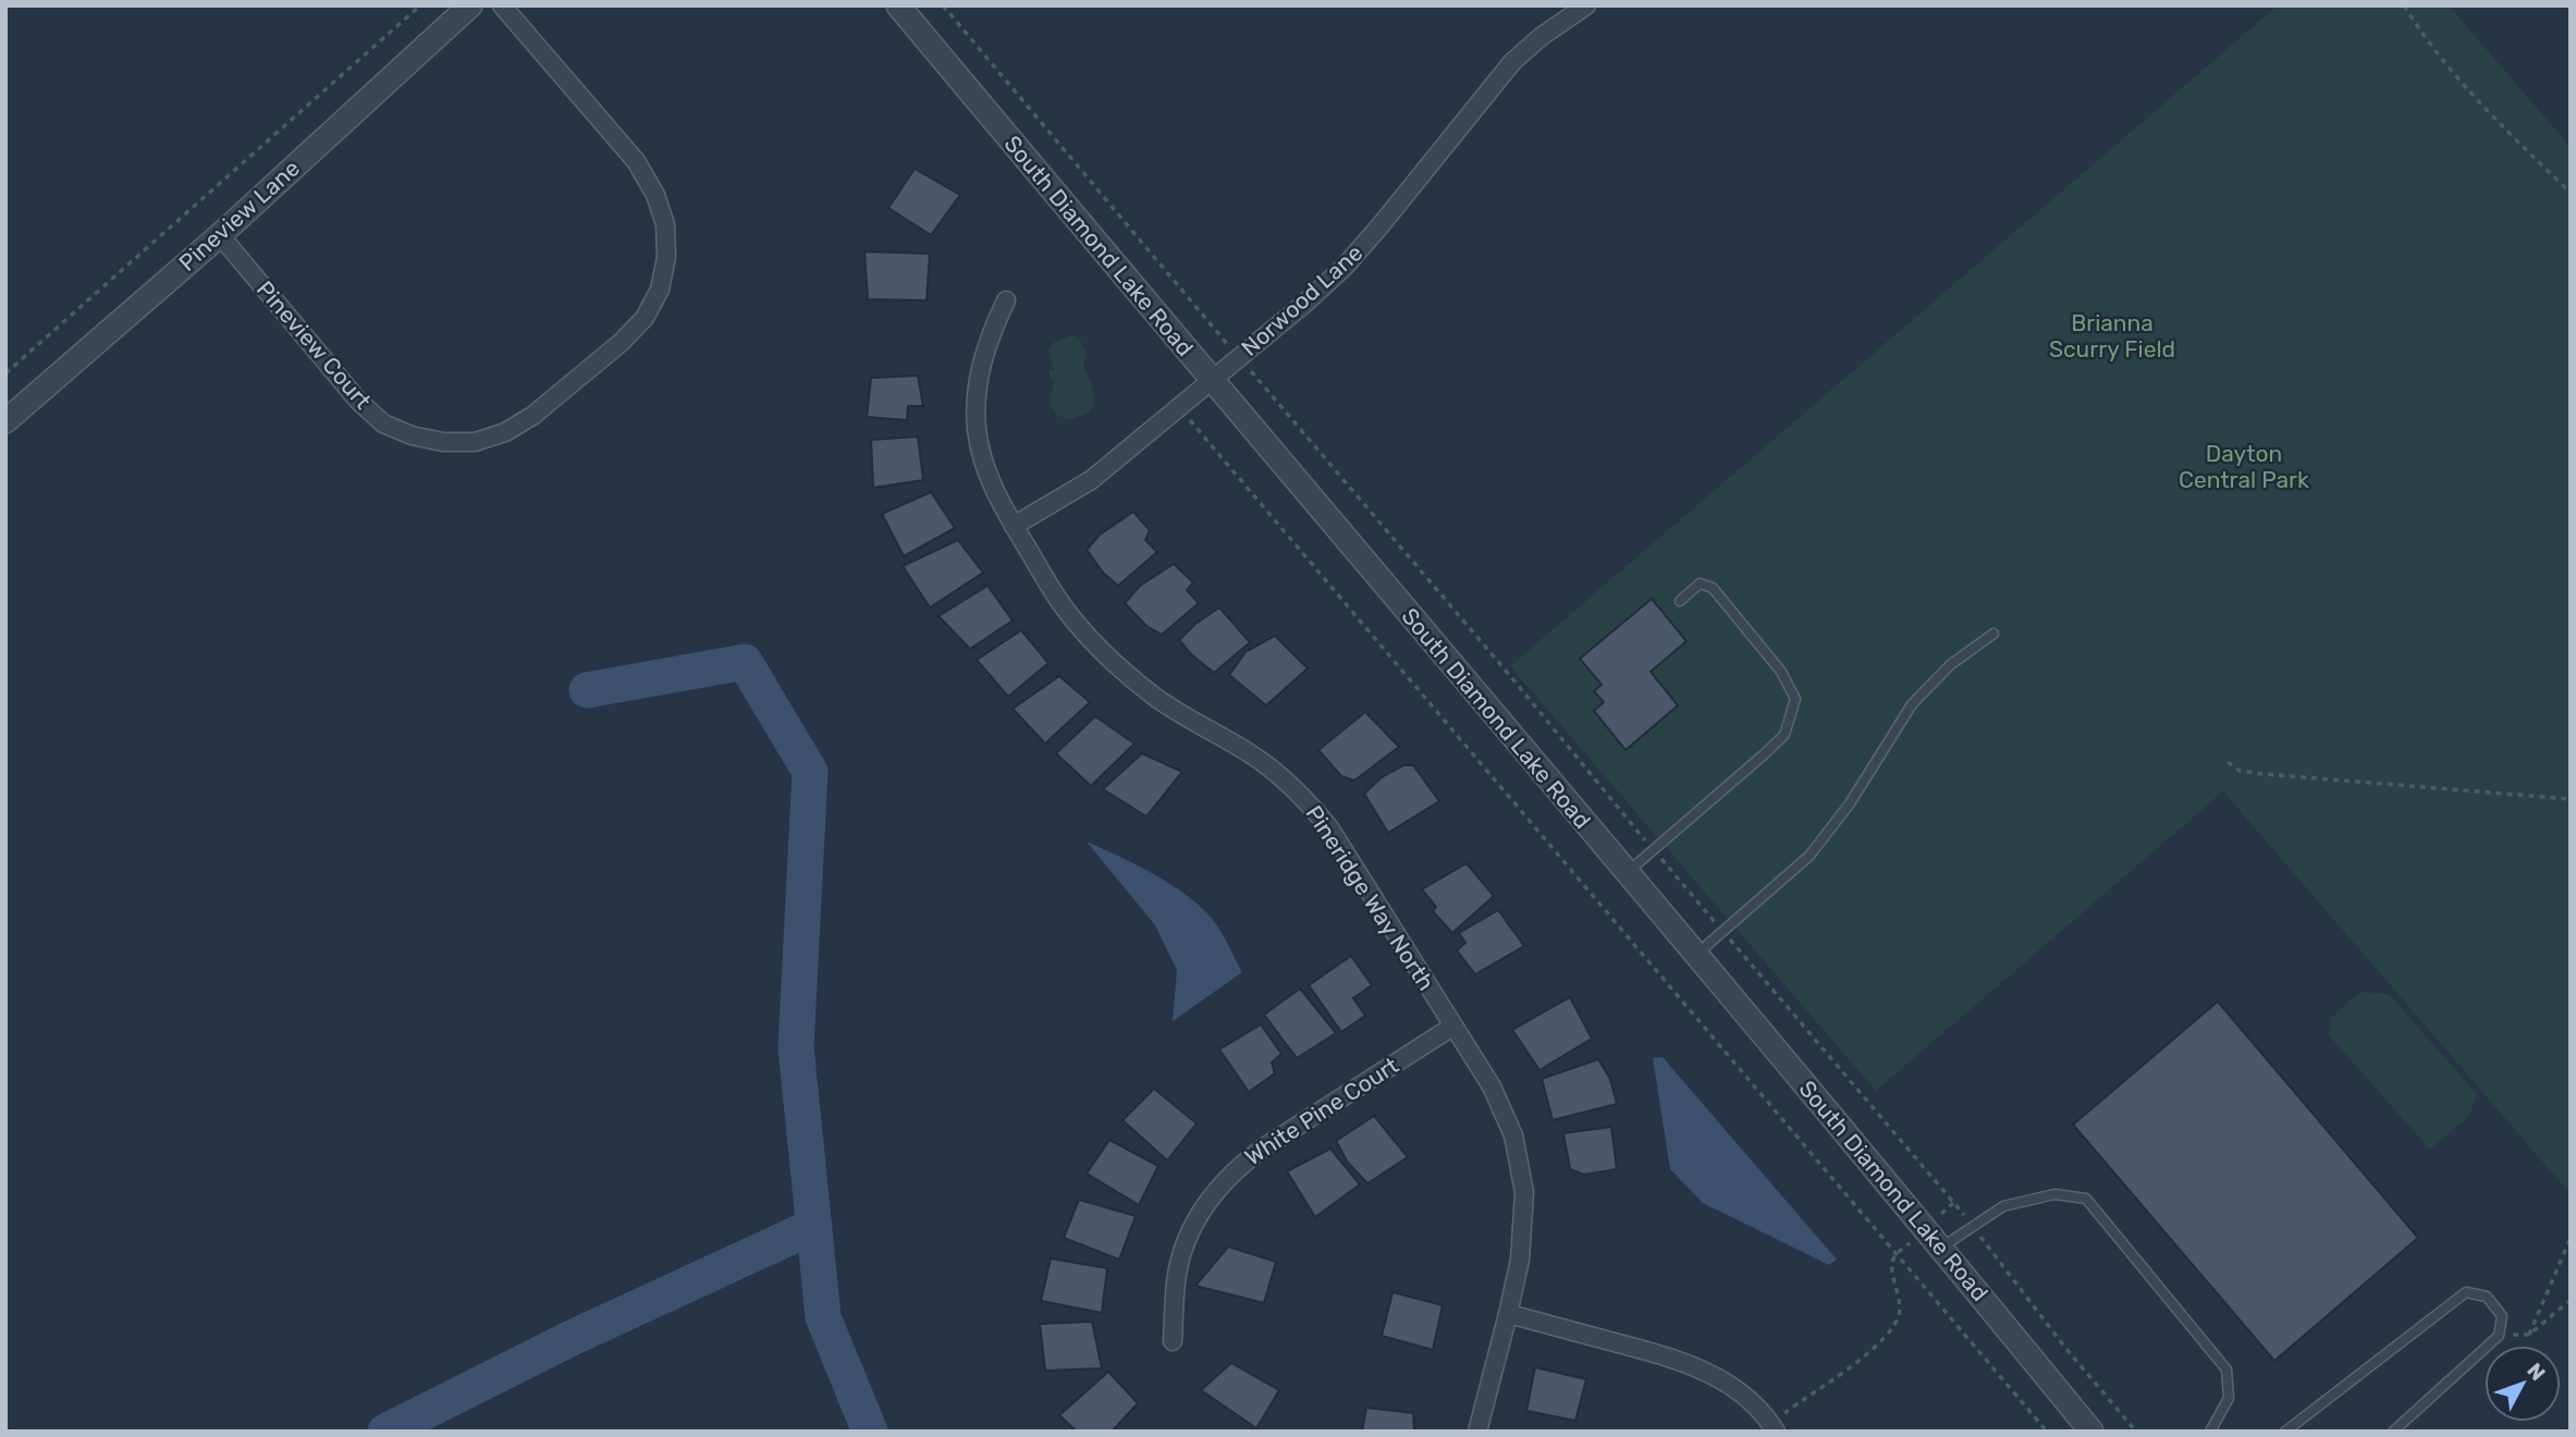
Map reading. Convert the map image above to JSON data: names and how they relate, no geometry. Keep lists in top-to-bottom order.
{
  "streets": {
    "street": [
      "Pineview Lane",
      "South Diamond Lake Road",
      "Norwood Lane",
      "Pineview Court",
      "Pineridge Way North",
      "White Pine Court"
    ]
  },
  "crossings": [
    ["Pineview Lane", "Pineview Court"],
    ["South Diamond Lake Road", "Norwood Lane"],
    ["Norwood Lane", "Pineridge Way North"],
    ["Pineridge Way North", "White Pine Court"]
  ],
  "parks": ["Brianna Scurry Field", "Dayton Central Park"],
  "north": "top right"
}
